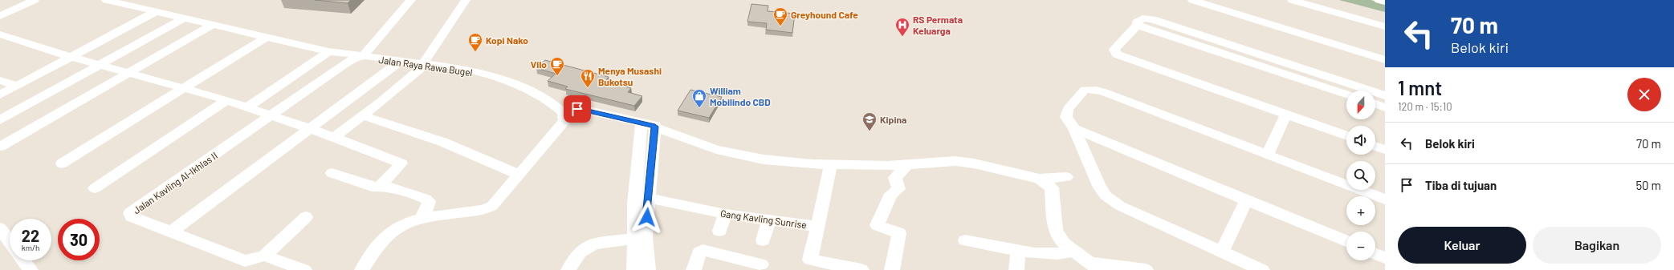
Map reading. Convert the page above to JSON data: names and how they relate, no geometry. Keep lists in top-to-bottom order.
{
  "streets": {
    "street": ["Jalan Raya Rawa Bugel", "Jalan Kavling Al-Ikhlas II", "Gang Kavling Sunrise"]
  },
  "crossings": [
    ["Jalan Raya Rawa Bugel", "Jalan Kavling Al-Ikhlas II"]
  ],
  "places": {
    "cafe": ["Greyhound Cafe", "Kopi Nako", "Vilo"],
    "hospital": ["RS Permata Keluarga"],
    "restaurant": ["Menya Musashi Bukotsu"],
    "shop": ["William Mobilindo CBD"],
    "school or university": ["Kipina"]
  },
  "north": "bottom",
  "page": {
    "turn": ["70 m", "Belok kiri"],
    "heading": ["1 mnt", "120 m · 15:10"],
    "map_buttons": ["+", "−"],
    "list": [
      {
        "name": "Belok kiri",
        "value": "70 m"
      },
      {
        "name": "Tiba di tujuan",
        "value": "50 m"
      }
    ],
    "speed": "22 km/h",
    "limit": "30",
    "buttons": ["Keluar", "Bagikan"]
  }
}
